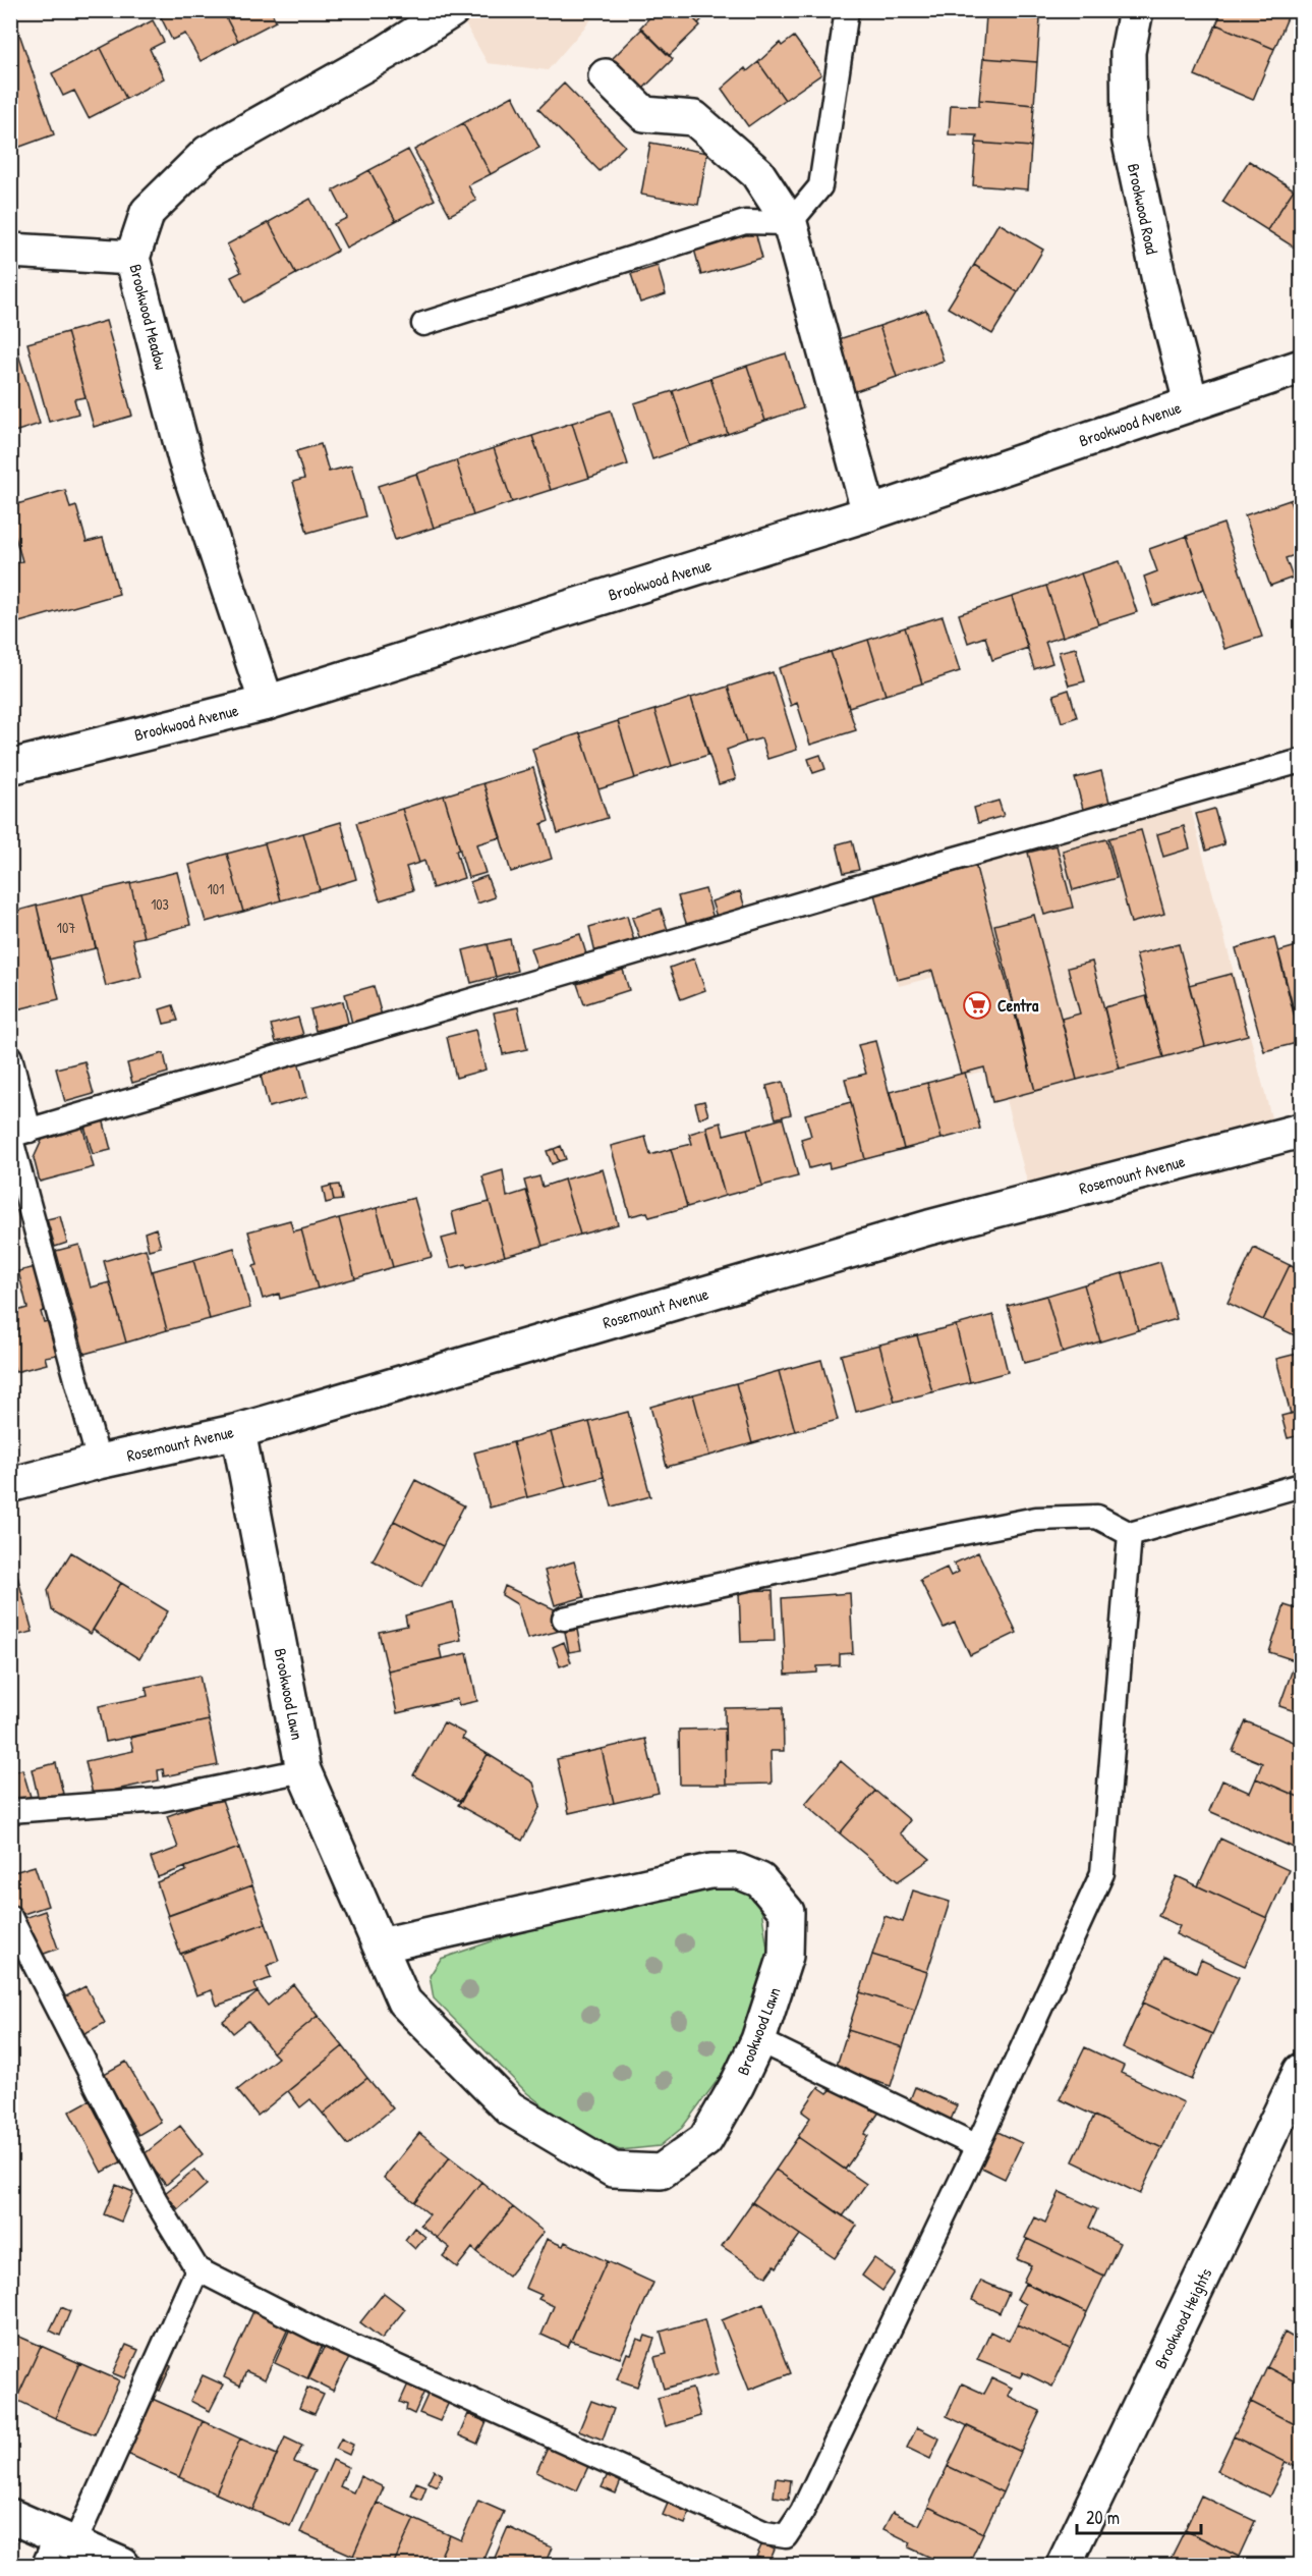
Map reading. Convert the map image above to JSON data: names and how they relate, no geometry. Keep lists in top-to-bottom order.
{
  "streets": {
    "street": [
      "Brookwood Road",
      "Brookwood Meadow",
      "Brookwood Avenue",
      "Rosemount Avenue",
      "Brookwood Lawn",
      "Brookwood Heights"
    ]
  },
  "crossings": [
    ["Brookwood Road", "Brookwood Avenue"],
    ["Brookwood Meadow", "Brookwood Avenue"],
    ["Rosemount Avenue", "Brookwood Lawn"]
  ],
  "places": {
    "supermarket": ["Centra"]
  },
  "house_numbers": ["101", "103", "107"],
  "scale_bar": "20 m"
}
